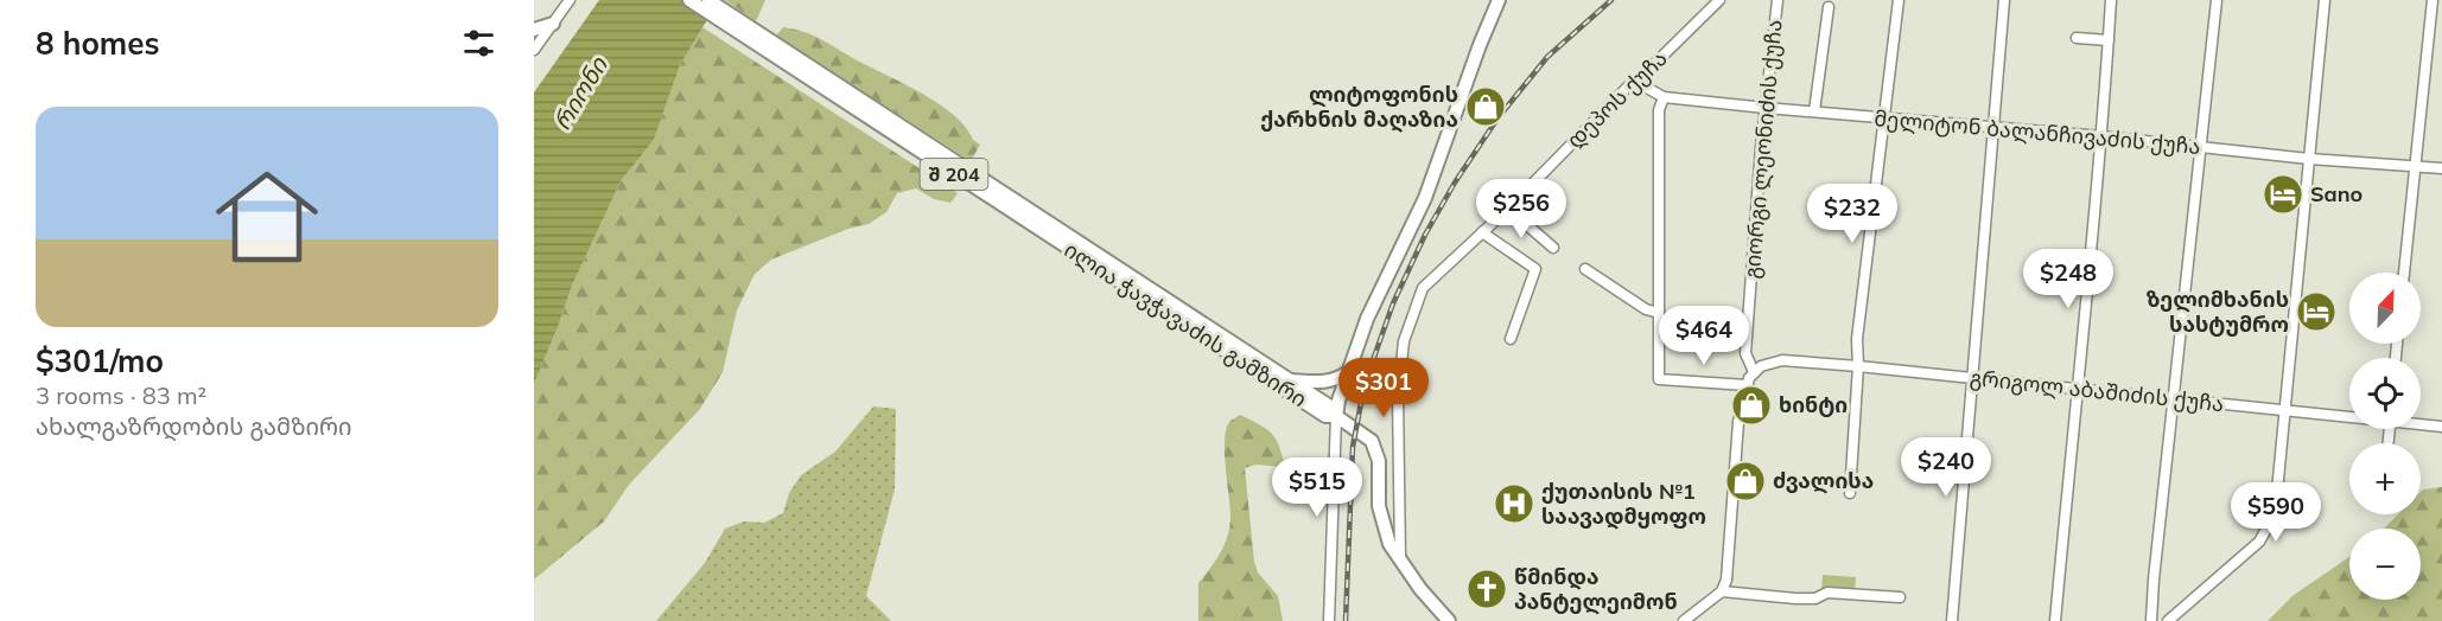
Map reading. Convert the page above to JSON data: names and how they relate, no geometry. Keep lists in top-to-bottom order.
{
  "streets": {
    "main road": ["შ 204", "ილია ჭავჭავაძის გამზირი"],
    "street": [
      "დეპოს ქუჩა",
      "მელიტონ ბალანჩივაძის ქუჩა",
      "გიორგი ლეონიძის ქუჩა",
      "გრიგოლ აბაშიძის ქუჩა"
    ]
  },
  "crossings": [
    ["დეპოს ქუჩა", "მელიტონ ბალანჩივაძის ქუჩა"],
    ["დეპოს ქუჩა", "შ 204"],
    ["მელიტონ ბალანჩივაძის ქუჩა", "გიორგი ლეონიძის ქუჩა"],
    ["გიორგი ლეონიძის ქუჩა", "გრიგოლ აბაშიძის ქუჩა"],
    ["შ 204", "ილია ჭავჭავაძის გამზირი"]
  ],
  "water": ["რიონი"],
  "places": {
    "shop": ["ლიტოფონის ქარხნის მაღაზია", "ხინტი", "ძვალისა"],
    "hotel": ["Sano", "ზელიმხანის სასტუმრო"],
    "hospital": ["ქუთაისის №1 საავადმყოფო"],
    "church": ["წმინდა პანტელეიმონ"]
  },
  "north": "top right",
  "page": {
    "heading": "8 homes",
    "list": [
      {
        "name": "$301/mo",
        "note": "3 rooms · 83 m² · ახალგაზრდობის გამზირი"
      }
    ],
    "price": [
      "$256",
      "$232",
      "$248",
      "$464",
      "$301",
      "$240",
      "$515",
      "$590"
    ],
    "map_buttons": ["+", "−"]
  }
}
